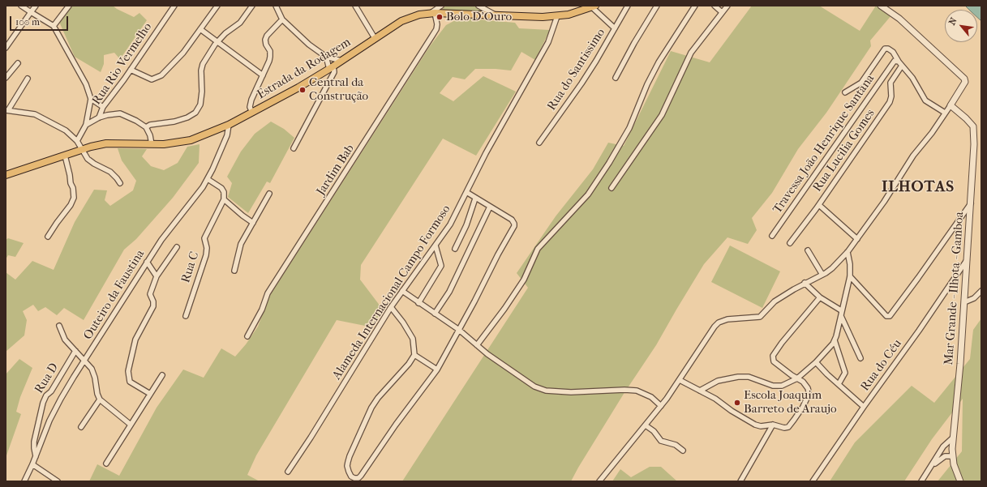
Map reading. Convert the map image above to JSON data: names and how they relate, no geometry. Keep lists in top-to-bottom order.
{
  "streets": {
    "main road": ["Estrada da Rodagem"],
    "street": [
      "Rua Rio Vermelho",
      "Rua do Santissimo",
      "Travessa João Henrique Santana",
      "Rua Lucilia Gomes",
      "Jardim Bab",
      "Rua C",
      "Mar Grande - Ilhota - Gamboa",
      "Alameda Internacional Campo Formoso",
      "Outeiro da Faustina",
      "Rua do Céu",
      "Rua D"
    ]
  },
  "crossings": [
    ["Estrada da Rodagem", "Jardim Bab"],
    ["Estrada da Rodagem", "Alameda Internacional Campo Formoso"],
    ["Estrada da Rodagem", "Outeiro da Faustina"],
    ["Mar Grande - Ilhota - Gamboa", "Rua do Céu"],
    ["Outeiro da Faustina", "Rua D"]
  ],
  "districts": ["ILHOTAS"],
  "places": ["Bolo D'Ouro", "Central da Construção", "Escola Joaquim Barreto de Araujo"],
  "scale_bar": "100 m",
  "north": "top left"
}
